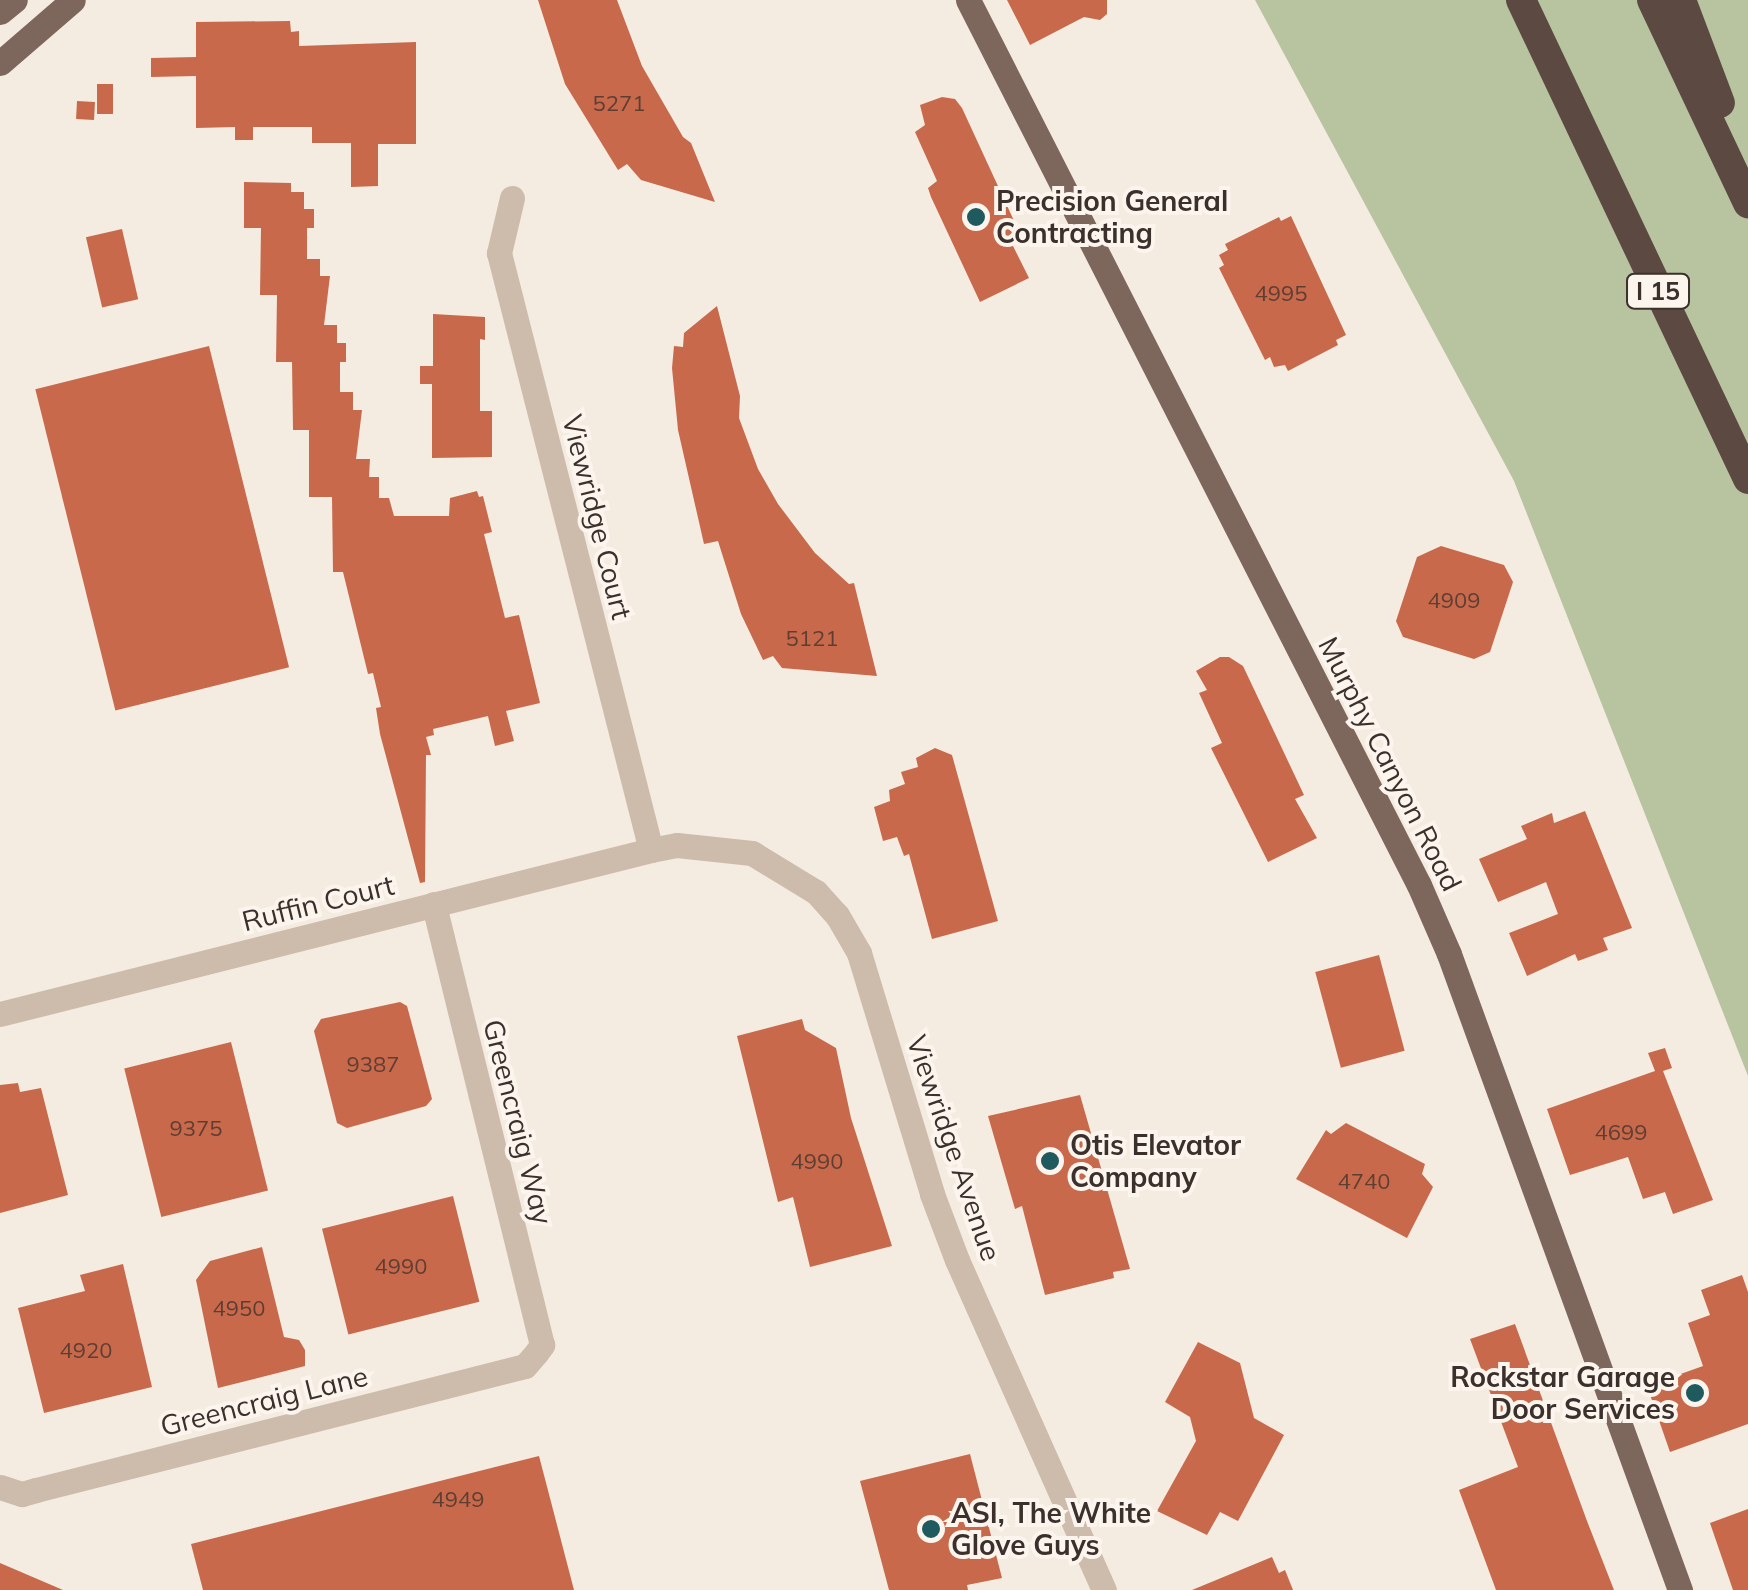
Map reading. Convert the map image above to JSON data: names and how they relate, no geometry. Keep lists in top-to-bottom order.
{
  "streets": {
    "highway": ["I 15"],
    "main road": ["Murphy Canyon Road"],
    "street": [
      "Viewridge Court",
      "Ruffin Court",
      "Greencraig Way",
      "Viewridge Avenue",
      "Greencraig Lane"
    ]
  },
  "crossings": [
    ["Viewridge Court", "Ruffin Court"],
    ["Viewridge Court", "Viewridge Avenue"],
    ["Ruffin Court", "Greencraig Way"],
    ["Ruffin Court", "Viewridge Avenue"],
    ["Greencraig Way", "Greencraig Lane"]
  ],
  "places": [
    "Precision General Contracting",
    "Otis Elevator Company",
    "Rockstar Garage Door Services",
    "ASI, The White Glove Guys"
  ],
  "house_numbers": [
    "5271",
    "4995",
    "4909",
    "5121",
    "9387",
    "9375",
    "4699",
    "4990",
    "4740",
    "4990",
    "4950",
    "4920",
    "4949"
  ]
}
